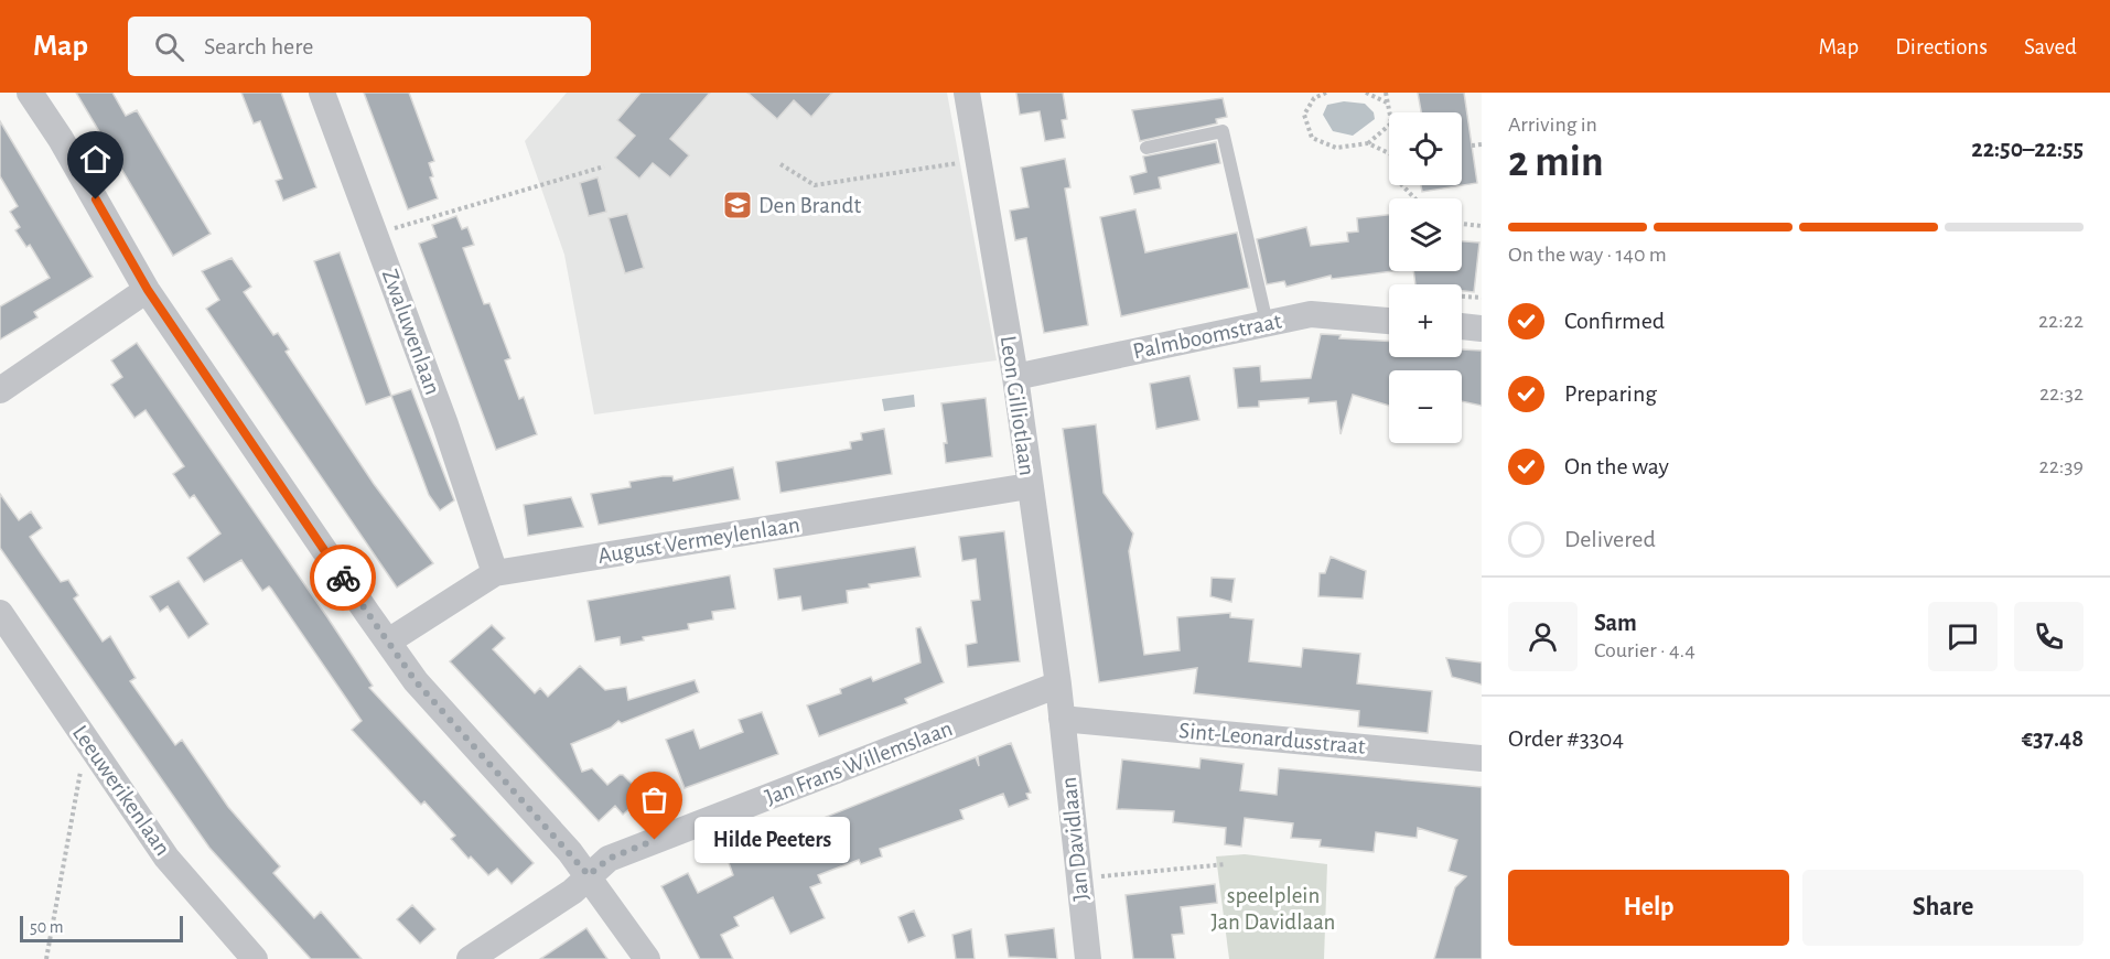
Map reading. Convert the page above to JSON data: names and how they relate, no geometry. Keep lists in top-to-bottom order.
{
  "streets": {
    "street": [
      "Zwaluwenlaan",
      "Palmboomstraat",
      "Leon Gilliotlaan",
      "August Vermeylenlaan",
      "Sint-Leonardusstraat",
      "Jan Frans Willemslaan",
      "Leeuwerikenlaan",
      "Jan Davidlaan"
    ]
  },
  "crossings": [
    ["Zwaluwenlaan", "August Vermeylenlaan"],
    ["Palmboomstraat", "Leon Gilliotlaan"],
    ["Leon Gilliotlaan", "August Vermeylenlaan"],
    ["Leon Gilliotlaan", "Sint-Leonardusstraat"],
    ["Leon Gilliotlaan", "Jan Frans Willemslaan"],
    ["Leon Gilliotlaan", "Jan Davidlaan"],
    ["Sint-Leonardusstraat", "Jan Davidlaan"]
  ],
  "parks": ["speelplein Jan Davidlaan"],
  "places": {
    "school or university": ["Den Brandt"],
    "other": ["Hilde Peeters"]
  },
  "scale_bar": "50 m",
  "page": {
    "header": "Map",
    "search": "Search here",
    "nav": ["Map", "Directions", "Saved"],
    "heading": ["2 min", "Arriving in", "22:50–22:55"],
    "panel": [
      "Sam",
      "Courier · 4.4",
      "Order #3304",
      "€37.48"
    ],
    "map_buttons": ["+", "−"],
    "bar": "On the way · 140 m",
    "list": [
      ["Confirmed", "22:22"],
      ["Preparing", "22:32"],
      ["On the way", "22:39"],
      "Delivered"
    ],
    "bubble": "Hilde Peeters",
    "buttons": ["Help", "Share"],
    "scale": "50 m"
  }
}
